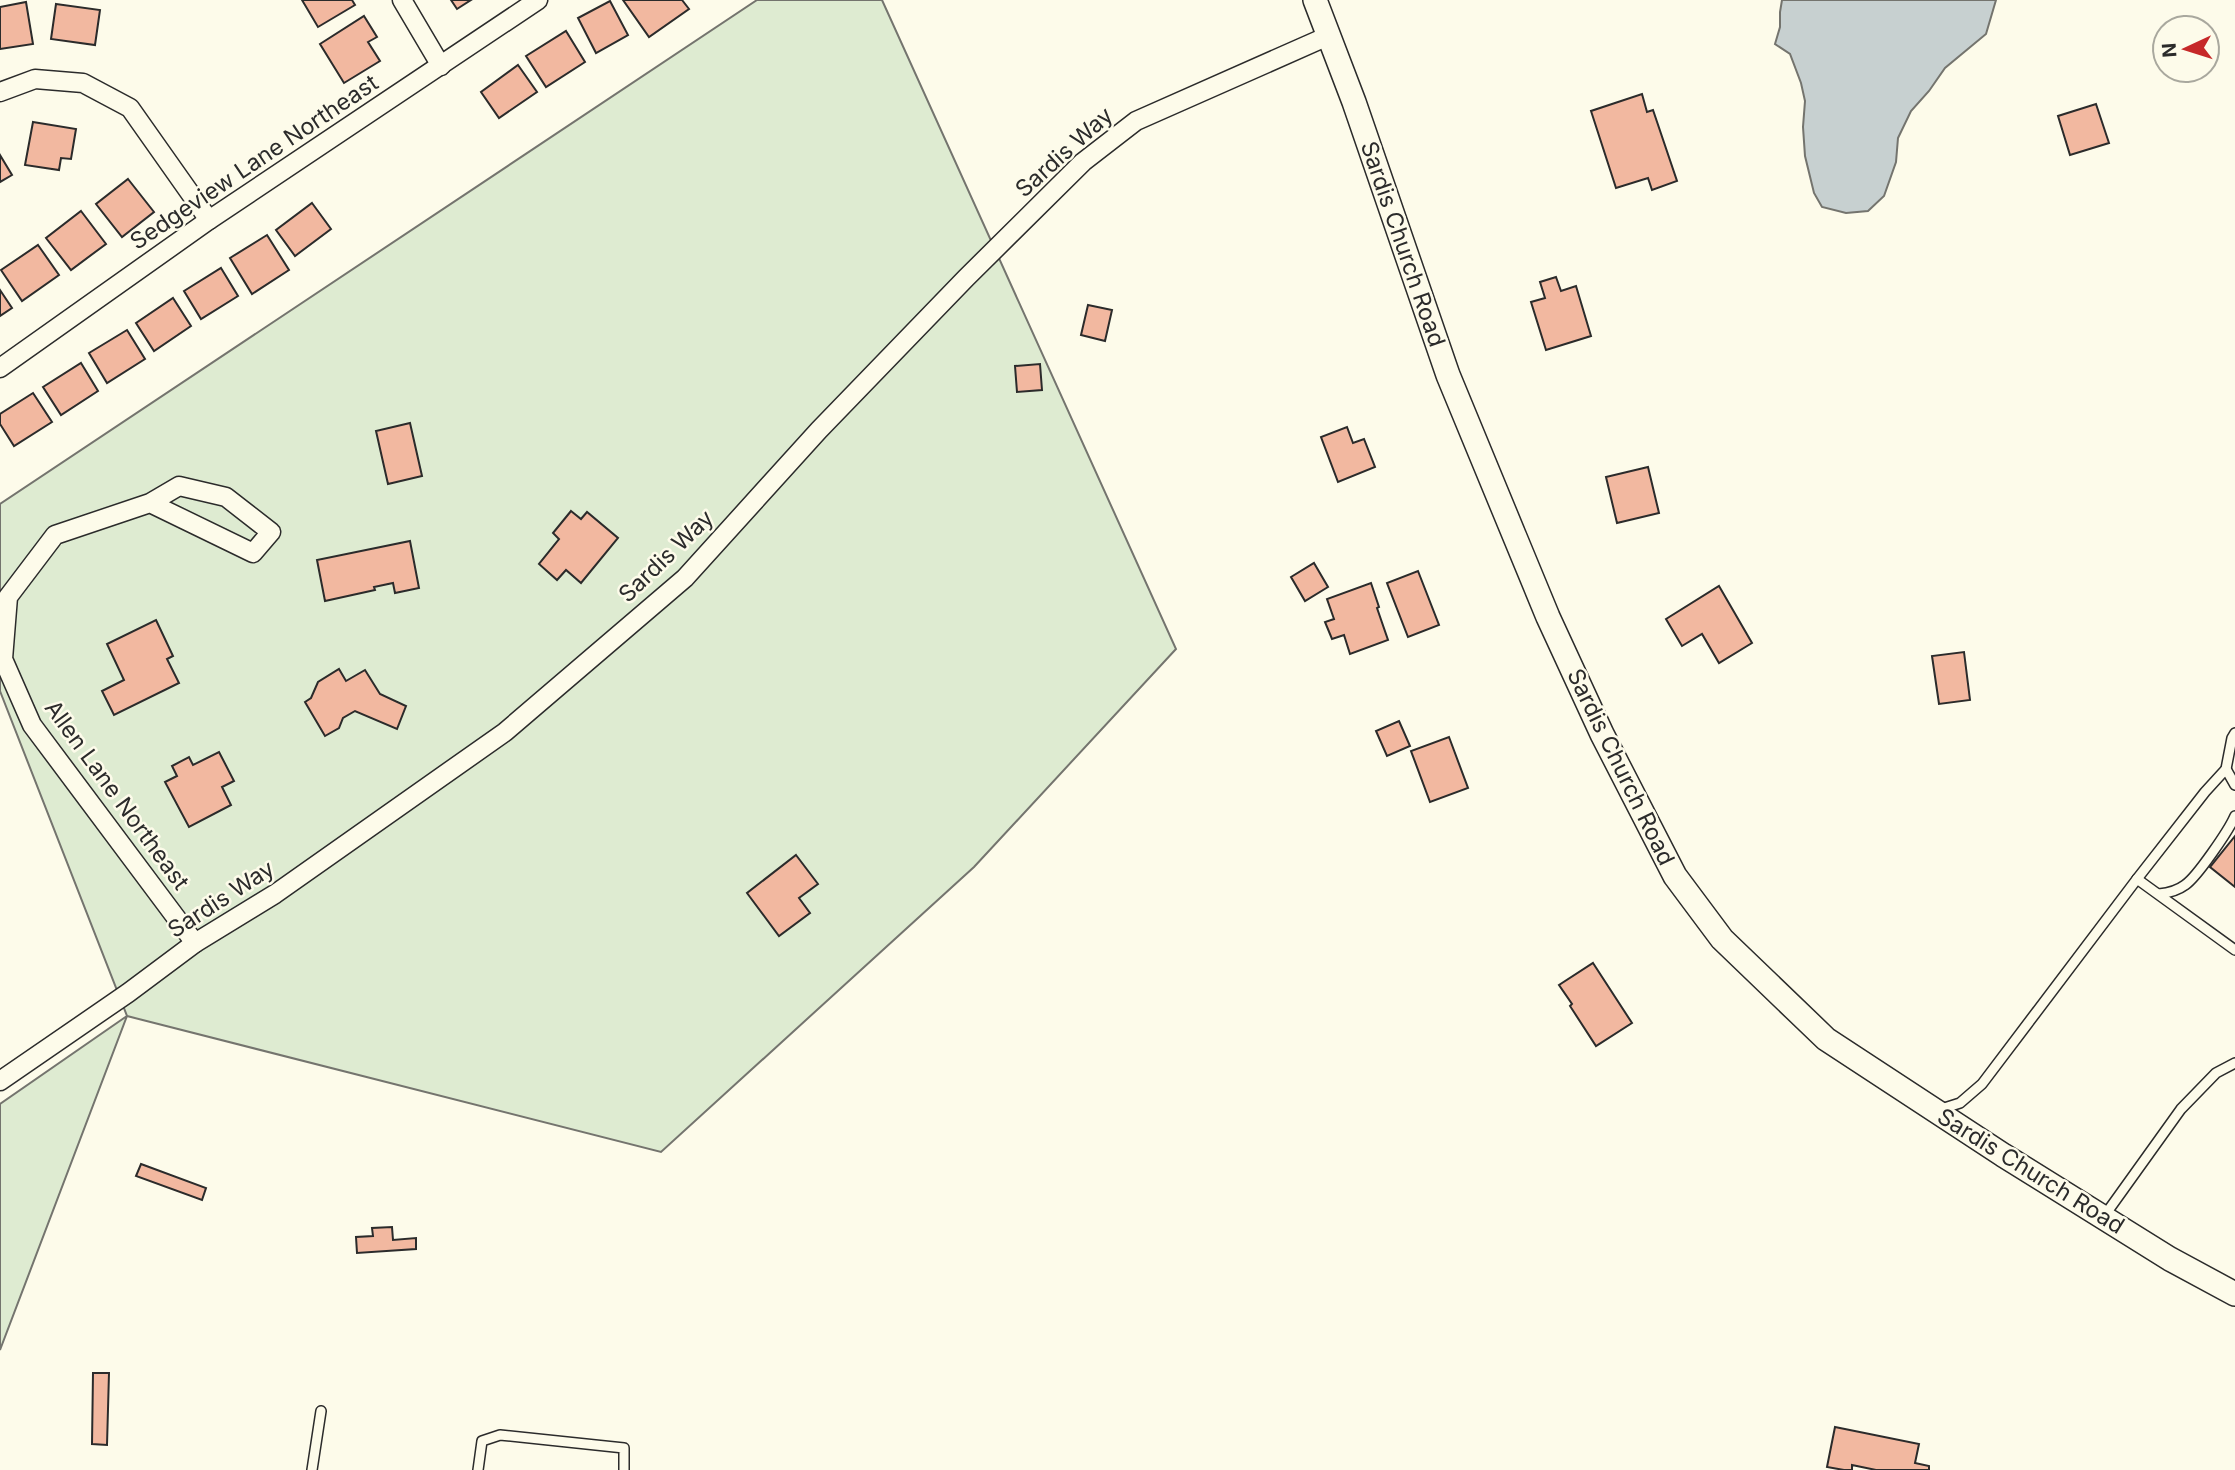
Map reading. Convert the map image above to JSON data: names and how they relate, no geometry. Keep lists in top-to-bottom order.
{
  "streets": {
    "street": [
      "Sardis Way",
      "Sedgeview Lane Northeast",
      "Sardis Church Road",
      "Allen Lane Northeast"
    ]
  },
  "crossings": [
    ["Sardis Way", "Sardis Church Road"],
    ["Sardis Way", "Allen Lane Northeast"]
  ],
  "north": "left"
}
